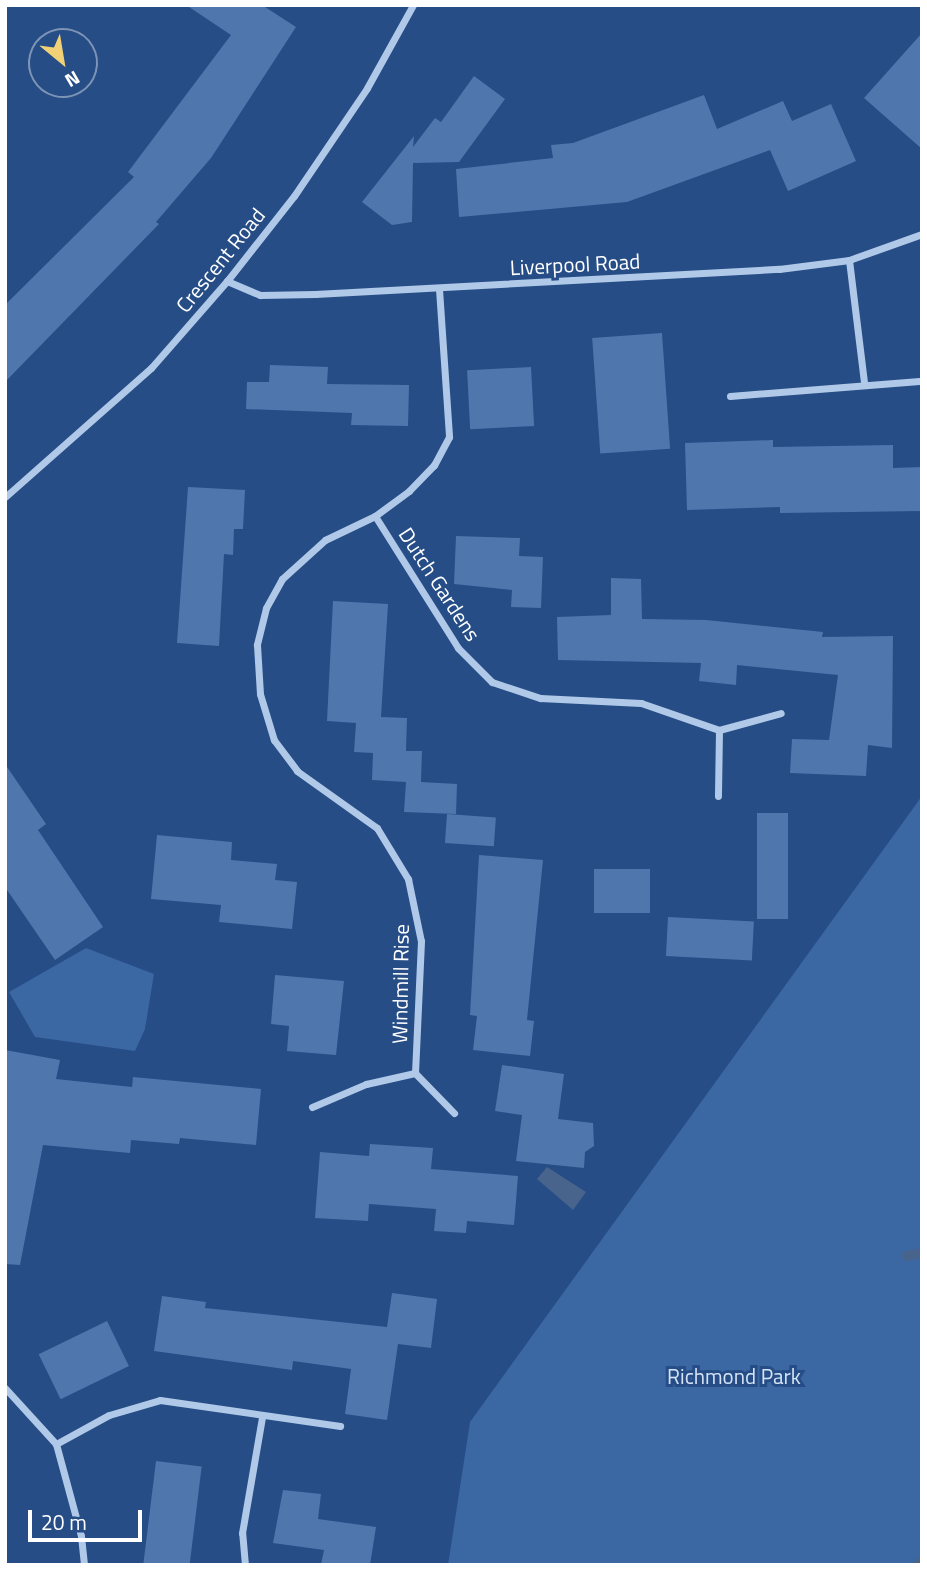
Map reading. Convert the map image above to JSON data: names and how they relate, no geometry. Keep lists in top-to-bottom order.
{
  "streets": {
    "street": [
      "Crescent Road",
      "Liverpool Road",
      "Dutch Gardens",
      "Windmill Rise"
    ]
  },
  "crossings": [
    ["Crescent Road", "Liverpool Road"],
    ["Liverpool Road", "Windmill Rise"],
    ["Dutch Gardens", "Windmill Rise"]
  ],
  "parks": ["Richmond Park"],
  "scale_bar": "20 m",
  "north": "bottom right"
}
